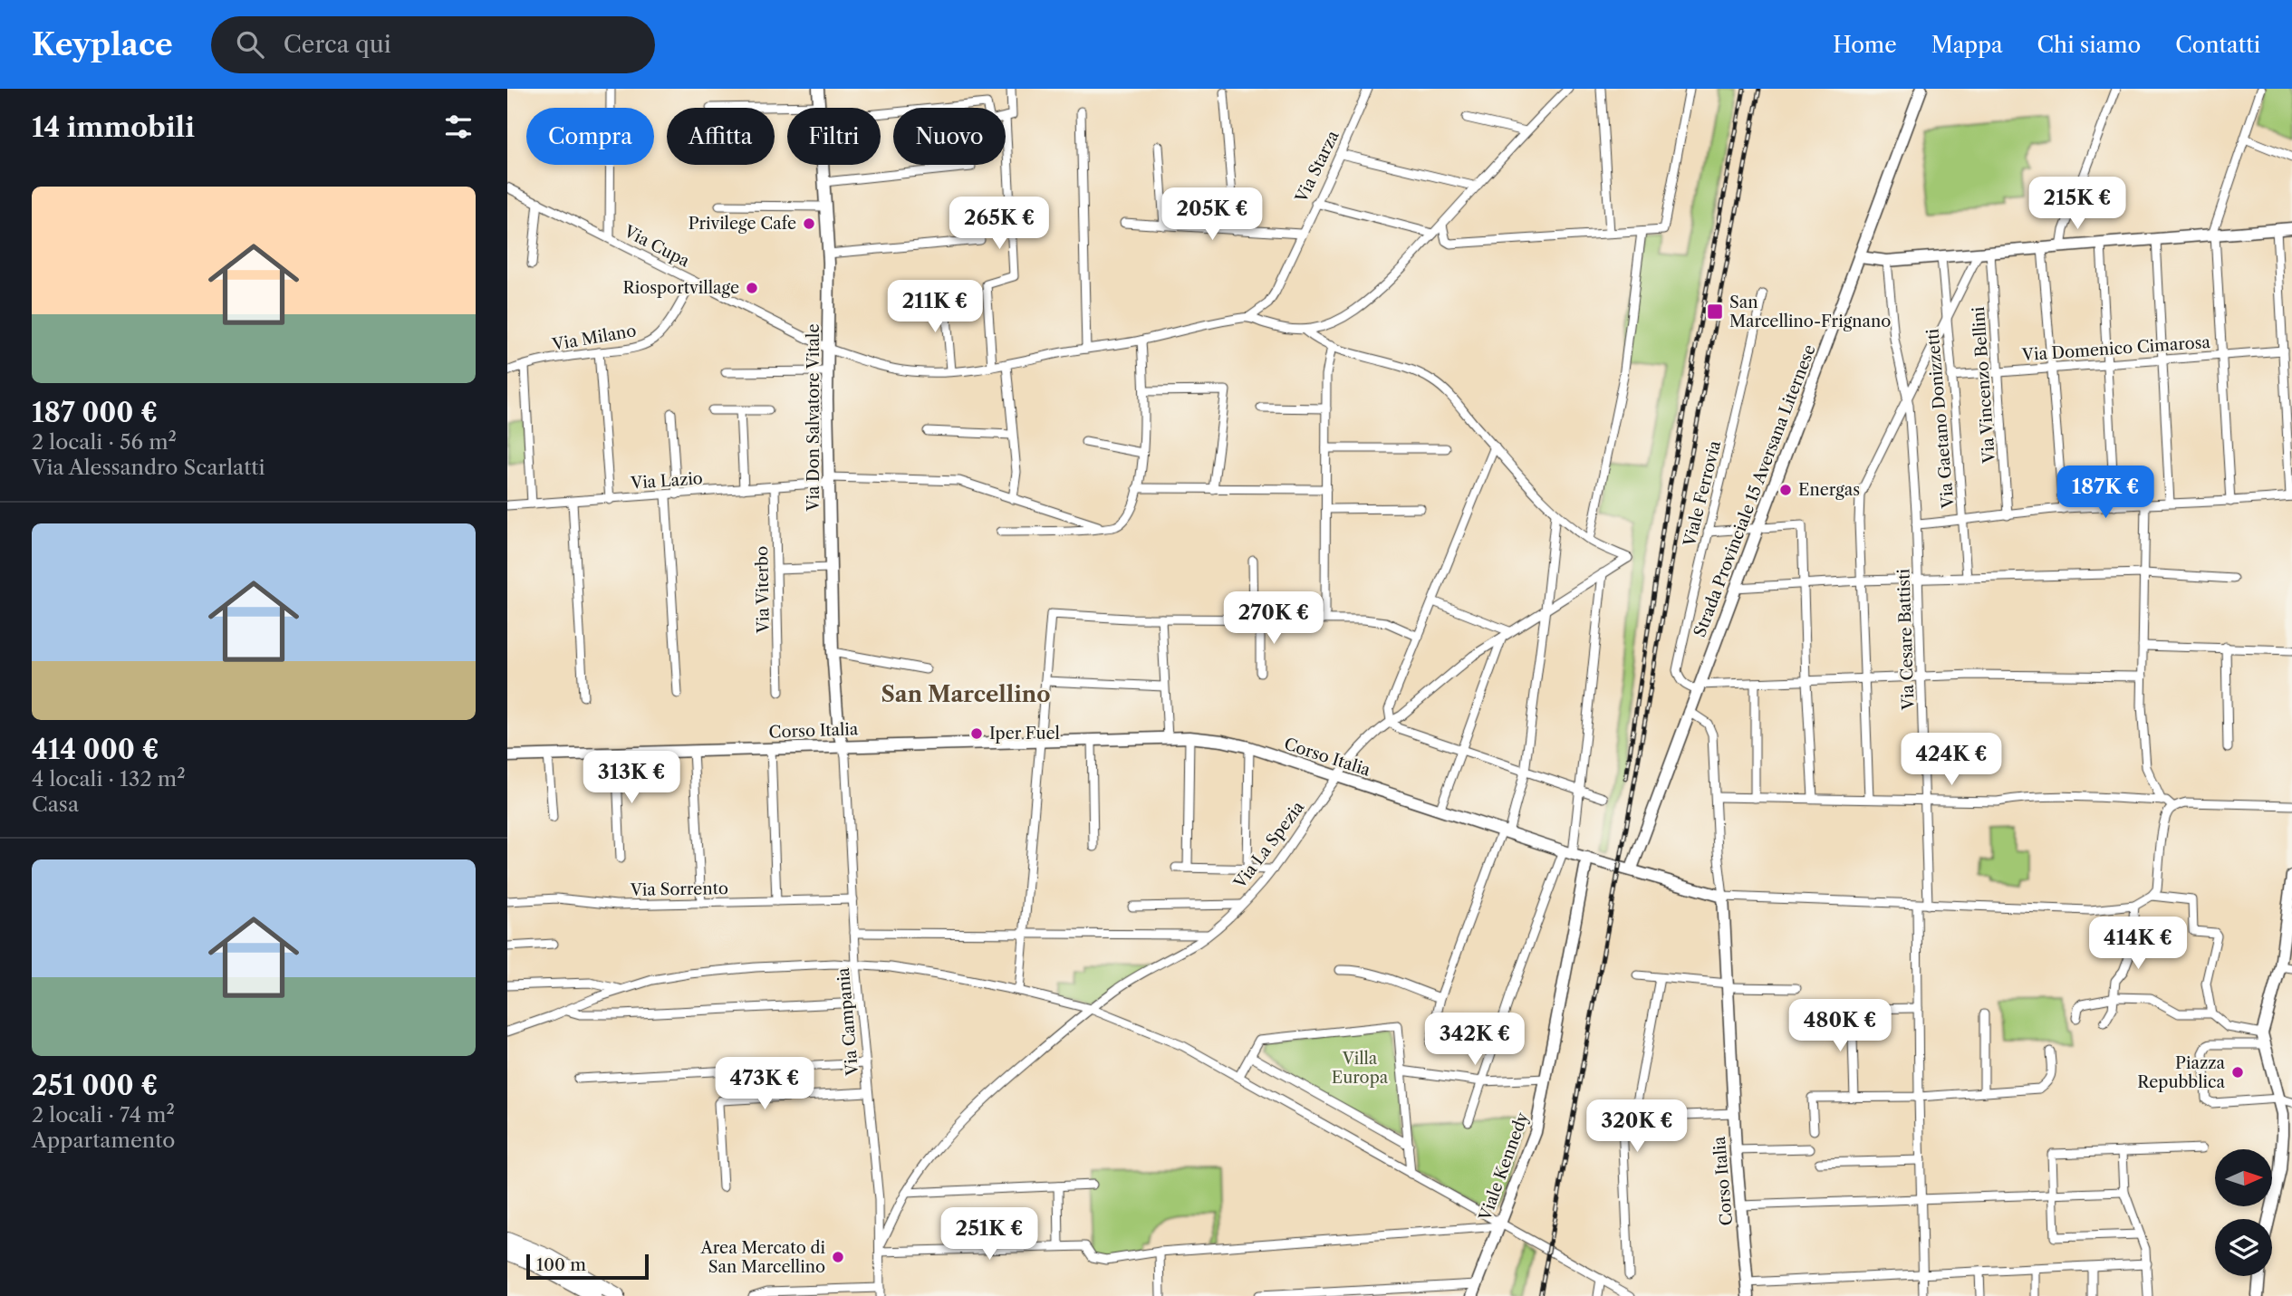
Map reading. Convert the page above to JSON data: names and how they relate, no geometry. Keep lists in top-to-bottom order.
{
  "streets": {
    "street": [
      "Via Starza",
      "Via Cupa",
      "Via Milano",
      "Via Domenico Cimarosa",
      "Via Vincenzo Bellini",
      "Via Don Salvatore Vitale",
      "Via Gaetano Donizzetti",
      "Via Lazio",
      "Strada Provinciale 15 Aversana Liternese",
      "Viale Ferrovia",
      "Via Viterbo",
      "Via Cesare Battisti",
      "Corso Italia",
      "Via La Spezia",
      "Via Sorrento",
      "Via Campania",
      "Viale Kennedy"
    ]
  },
  "crossings": [
    ["Via Starza", "Via Cupa"],
    ["Via Cupa", "Via Milano"],
    ["Via Cupa", "Via Don Salvatore Vitale"],
    ["Via Domenico Cimarosa", "Via Vincenzo Bellini"],
    ["Via Domenico Cimarosa", "Via Gaetano Donizzetti"],
    ["Via Don Salvatore Vitale", "Via Lazio"],
    ["Via Don Salvatore Vitale", "Corso Italia"],
    ["Via Don Salvatore Vitale", "Via Campania"],
    ["Via Lazio", "Via Viterbo"],
    ["Strada Provinciale 15 Aversana Liternese", "Viale Ferrovia"],
    ["Strada Provinciale 15 Aversana Liternese", "Corso Italia"],
    ["Corso Italia", "Via La Spezia"],
    ["Corso Italia", "Via Campania"],
    ["Corso Italia", "Viale Kennedy"],
    ["Via La Spezia", "Via Campania"],
    ["Via Sorrento", "Via Campania"]
  ],
  "districts": ["San Marcellino"],
  "parks": ["Villa Europa"],
  "places": {
    "other": [
      "Privilege Cafe",
      "Riosportvillage",
      "Energas",
      "Iper Fuel",
      "Piazza Repubblica",
      "Area Mercato di San Marcellino"
    ],
    "transit": ["San Marcellino-Frignano"]
  },
  "scale_bar": "100 m",
  "north": "right",
  "page": {
    "header": "Keyplace",
    "search": "Cerca qui",
    "nav": [
      "Home",
      "Mappa",
      "Chi siamo",
      "Contatti"
    ],
    "heading": "14 immobili",
    "chip": [
      "Compra",
      "Affitta",
      "Filtri",
      "Nuovo"
    ],
    "list": [
      {
        "name": "187 000 €",
        "note": "2 locali · 56 m² · Via Alessandro Scarlatti"
      },
      {
        "name": "414 000 €",
        "note": "4 locali · 132 m² · Casa"
      },
      {
        "name": "251 000 €",
        "note": "2 locali · 74 m² · Appartamento"
      }
    ],
    "price": [
      "215K €",
      "205K €",
      "265K €",
      "211K €",
      "187K €",
      "270K €",
      "424K €",
      "313K €",
      "414K €",
      "480K €",
      "342K €",
      "473K €",
      "320K €",
      "251K €"
    ],
    "scale": "100 m"
  }
}
